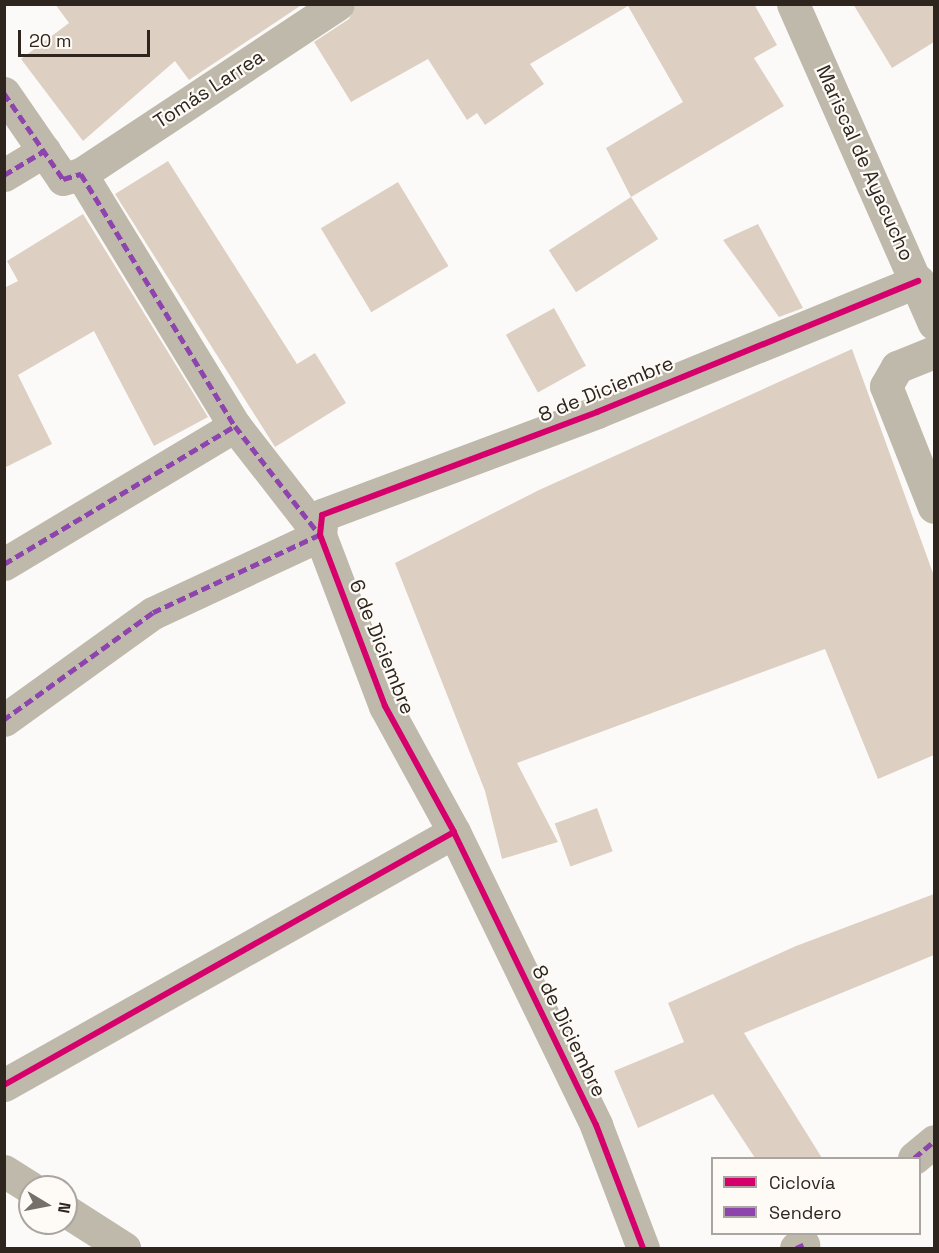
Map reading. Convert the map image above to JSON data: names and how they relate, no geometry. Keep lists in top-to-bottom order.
{
  "streets": {
    "street": [
      "Tomás Larrea",
      "Mariscal de Ayacucho",
      "8 de Diciembre",
      "6 de Diciembre"
    ]
  },
  "crossings": [
    ["Tomás Larrea", "6 de Diciembre"],
    ["Mariscal de Ayacucho", "8 de Diciembre"],
    ["8 de Diciembre", "6 de Diciembre"]
  ],
  "legend": ["Ciclovía", "Sendero"],
  "scale_bar": "20 m",
  "north": "right"
}
